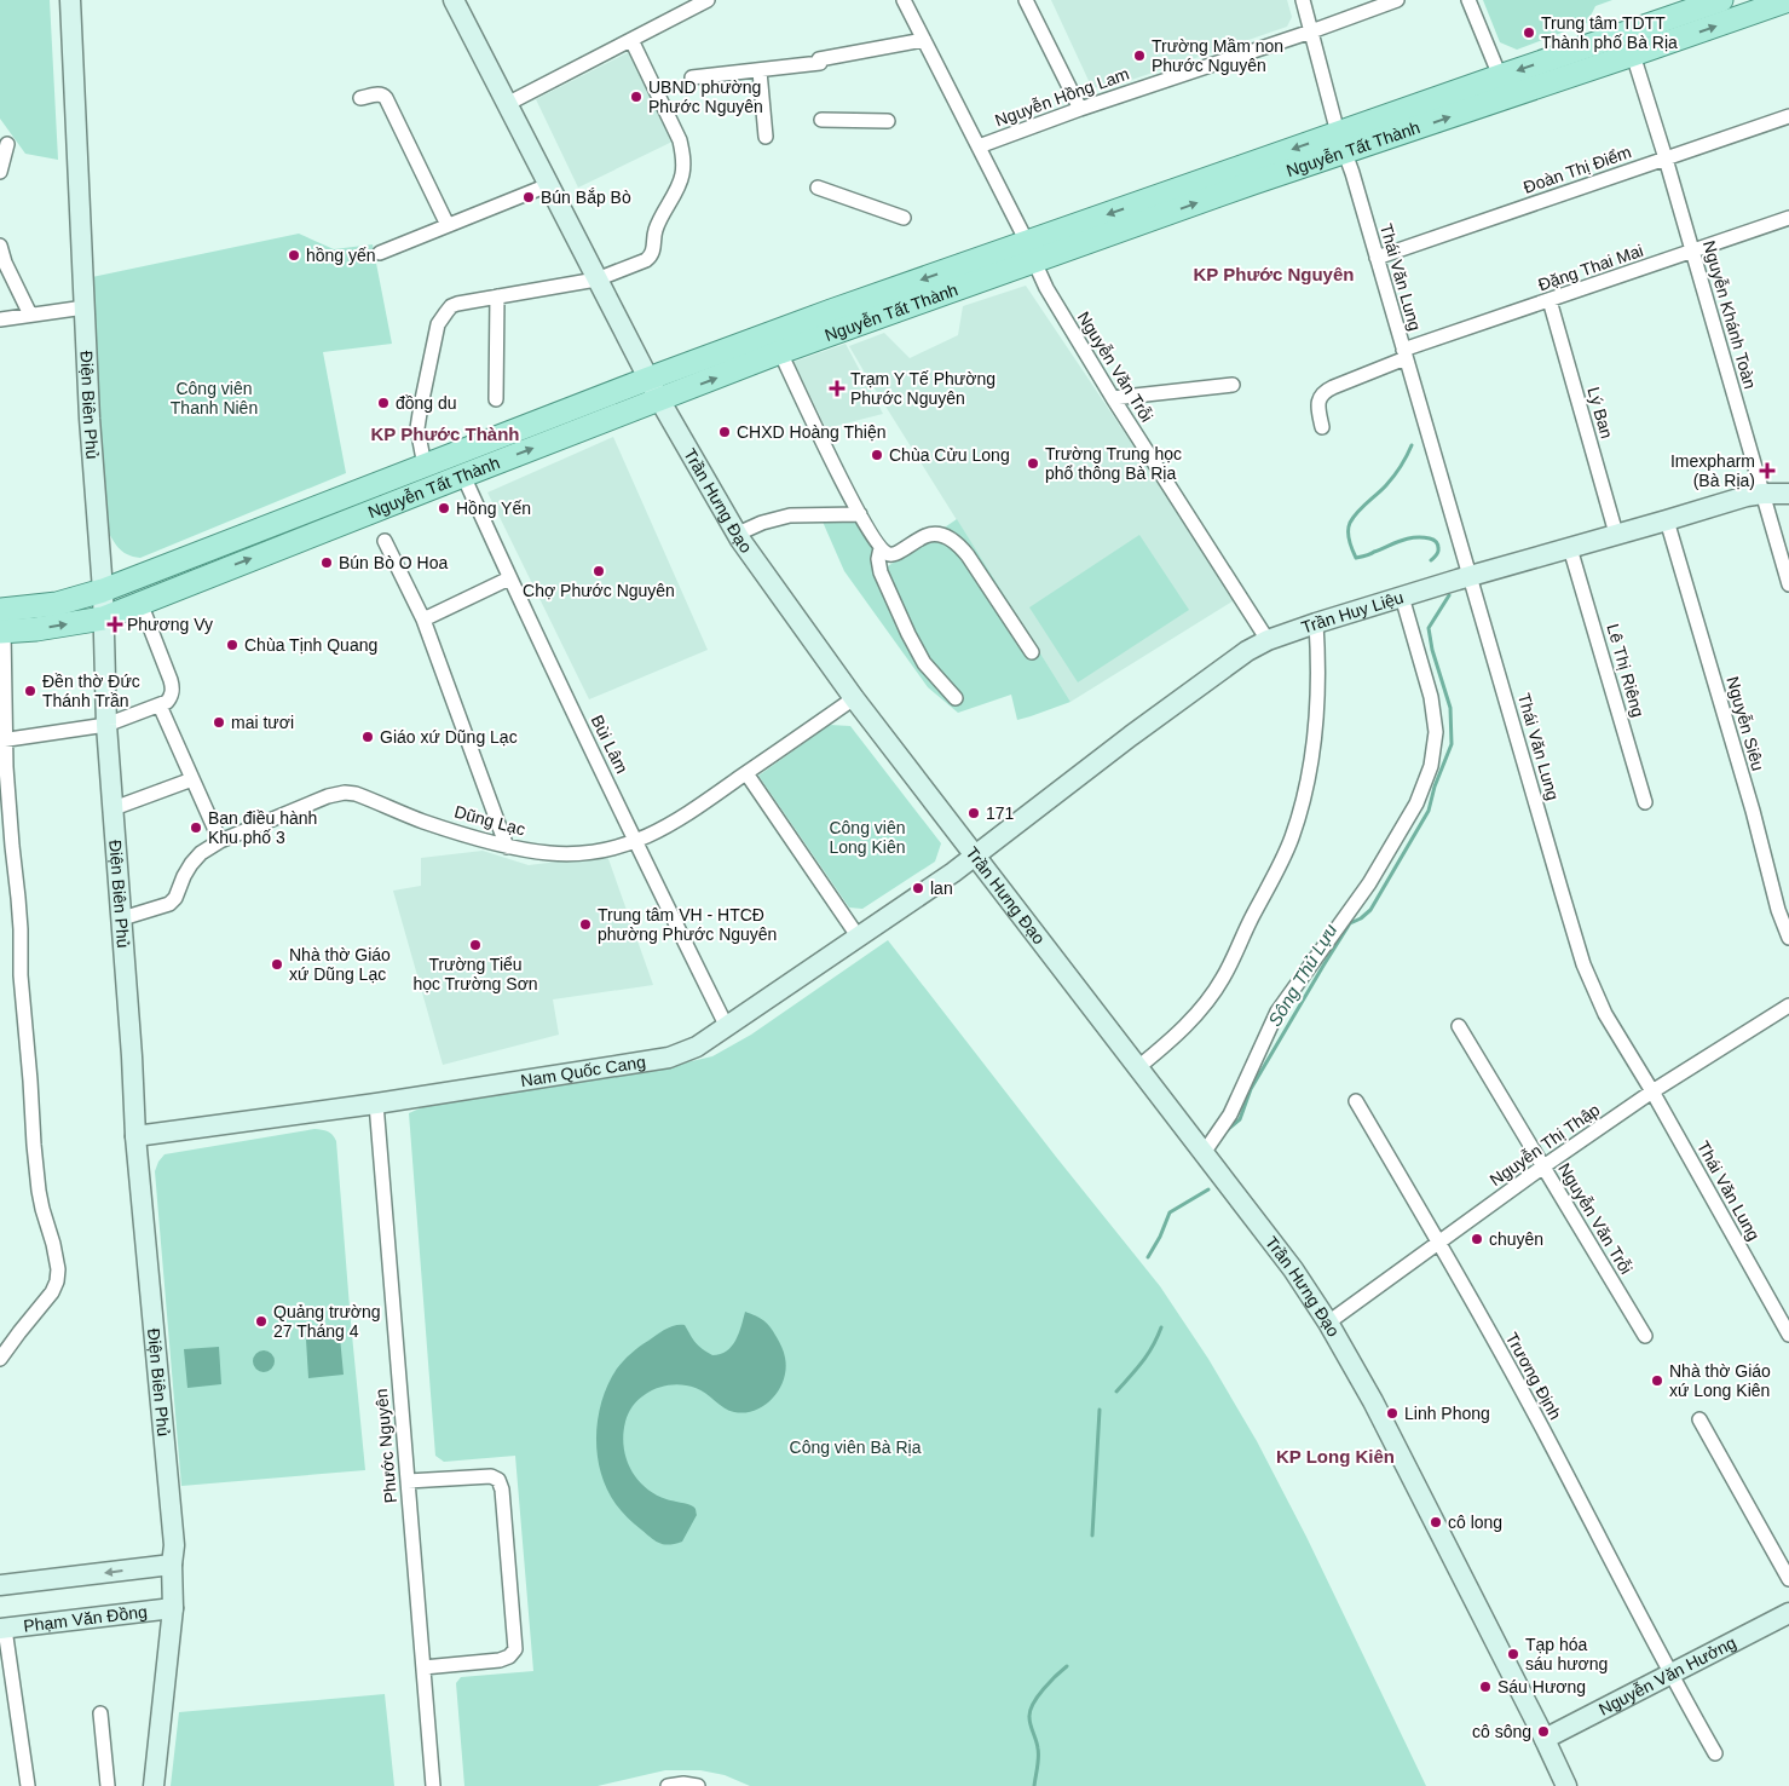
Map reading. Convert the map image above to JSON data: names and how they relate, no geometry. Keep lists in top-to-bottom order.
{
  "streets": {
    "main road": ["Nguyễn Tất Thành"],
    "street": [
      "Nguyễn Hồng Lam",
      "Đoàn Thị Điểm",
      "Đặng Thai Mai",
      "Thái Văn Lung",
      "Nguyễn Khánh Toàn",
      "Nguyễn Văn Trỗi",
      "Điện Biên Phủ",
      "Lý Ban",
      "Trần Hưng Đạo",
      "Trần Huy Liệu",
      "Lê Thị Riêng",
      "Nguyễn Siêu",
      "Bùi Lâm",
      "Dũng Lạc",
      "Nam Quốc Cang",
      "Nguyễn Thị Thập",
      "Trương Định",
      "Phước Nguyên",
      "Phạm Văn Đồng",
      "Nguyễn Văn Hưởng"
    ]
  },
  "crossings": [
    ["Nguyễn Hồng Lam", "Thái Văn Lung"],
    ["Nguyễn Hồng Lam", "Nguyễn Văn Trỗi"],
    ["Nguyễn Tất Thành", "Thái Văn Lung"],
    ["Nguyễn Tất Thành", "Nguyễn Khánh Toàn"],
    ["Nguyễn Tất Thành", "Nguyễn Văn Trỗi"],
    ["Nguyễn Tất Thành", "Điện Biên Phủ"],
    ["Nguyễn Tất Thành", "Trần Hưng Đạo"],
    ["Nguyễn Tất Thành", "Bùi Lâm"],
    ["Đoàn Thị Điểm", "Thái Văn Lung"],
    ["Đoàn Thị Điểm", "Nguyễn Khánh Toàn"],
    ["Đặng Thai Mai", "Thái Văn Lung"],
    ["Đặng Thai Mai", "Nguyễn Khánh Toàn"],
    ["Đặng Thai Mai", "Lý Ban"],
    ["Thái Văn Lung", "Trần Huy Liệu"],
    ["Thái Văn Lung", "Nguyễn Thị Thập"],
    ["Nguyễn Khánh Toàn", "Trần Huy Liệu"],
    ["Nguyễn Văn Trỗi", "Trần Huy Liệu"],
    ["Nguyễn Văn Trỗi", "Nguyễn Thị Thập"],
    ["Điện Biên Phủ", "Dũng Lạc"],
    ["Điện Biên Phủ", "Nam Quốc Cang"],
    ["Điện Biên Phủ", "Phạm Văn Đồng"],
    ["Lý Ban", "Trần Huy Liệu"],
    ["Trần Hưng Đạo", "Trần Huy Liệu"],
    ["Trần Hưng Đạo", "Dũng Lạc"],
    ["Trần Hưng Đạo", "Nam Quốc Cang"],
    ["Trần Hưng Đạo", "Nguyễn Thị Thập"],
    ["Trần Hưng Đạo", "Nguyễn Văn Hưởng"],
    ["Trần Huy Liệu", "Lê Thị Riêng"],
    ["Trần Huy Liệu", "Nguyễn Siêu"],
    ["Trần Huy Liệu", "Nam Quốc Cang"],
    ["Bùi Lâm", "Dũng Lạc"],
    ["Bùi Lâm", "Nam Quốc Cang"],
    ["Nam Quốc Cang", "Phước Nguyên"],
    ["Nguyễn Thị Thập", "Trương Định"],
    ["Trương Định", "Nguyễn Văn Hưởng"]
  ],
  "districts": ["KP Phước Nguyên", "KP Phước Thành", "KP Long Kiên"],
  "water": ["Sông Thủ Lựu"],
  "parks": ["Công viên Thanh Niên", "Công viên Long Kiên", "Công viên Bà Rịa"],
  "places": {
    "other": [
      "Trung tâm TDTT Thành phố Bà Rịa",
      "Trường Mầm non Phước Nguyên",
      "UBND phường Phước Nguyên",
      "Bún Bắp Bò",
      "hồng yến",
      "đồng du",
      "CHXD Hoàng Thiện",
      "Chùa Cửu Long",
      "Trường Trung học phổ thông Bà Rịa",
      "Hồng Yến",
      "Bún Bò O Hoa",
      "Chợ Phước Nguyên",
      "Chùa Tịnh Quang",
      "Đền thờ Đức Thánh Trần",
      "mai tươi",
      "Giáo xứ Dũng Lạc",
      "171",
      "Ban điều hành Khu phố 3",
      "lan",
      "Trung tâm VH - HTCĐ phường Phước Nguyên",
      "Trường Tiểu học Trường Sơn",
      "Nhà thờ Giáo xứ Dũng Lạc",
      "chuyên",
      "Quảng trường 27 Tháng 4",
      "Nhà thờ Giáo xứ Long Kiên",
      "Linh Phong",
      "cô long",
      "Tạp hóa sáu hương",
      "Sáu Hương",
      "cô sông"
    ],
    "health": ["Trạm Y Tế Phường Phước Nguyên", "Imexpharm (Bà Rịa)", "Phương Vy"]
  }
}
